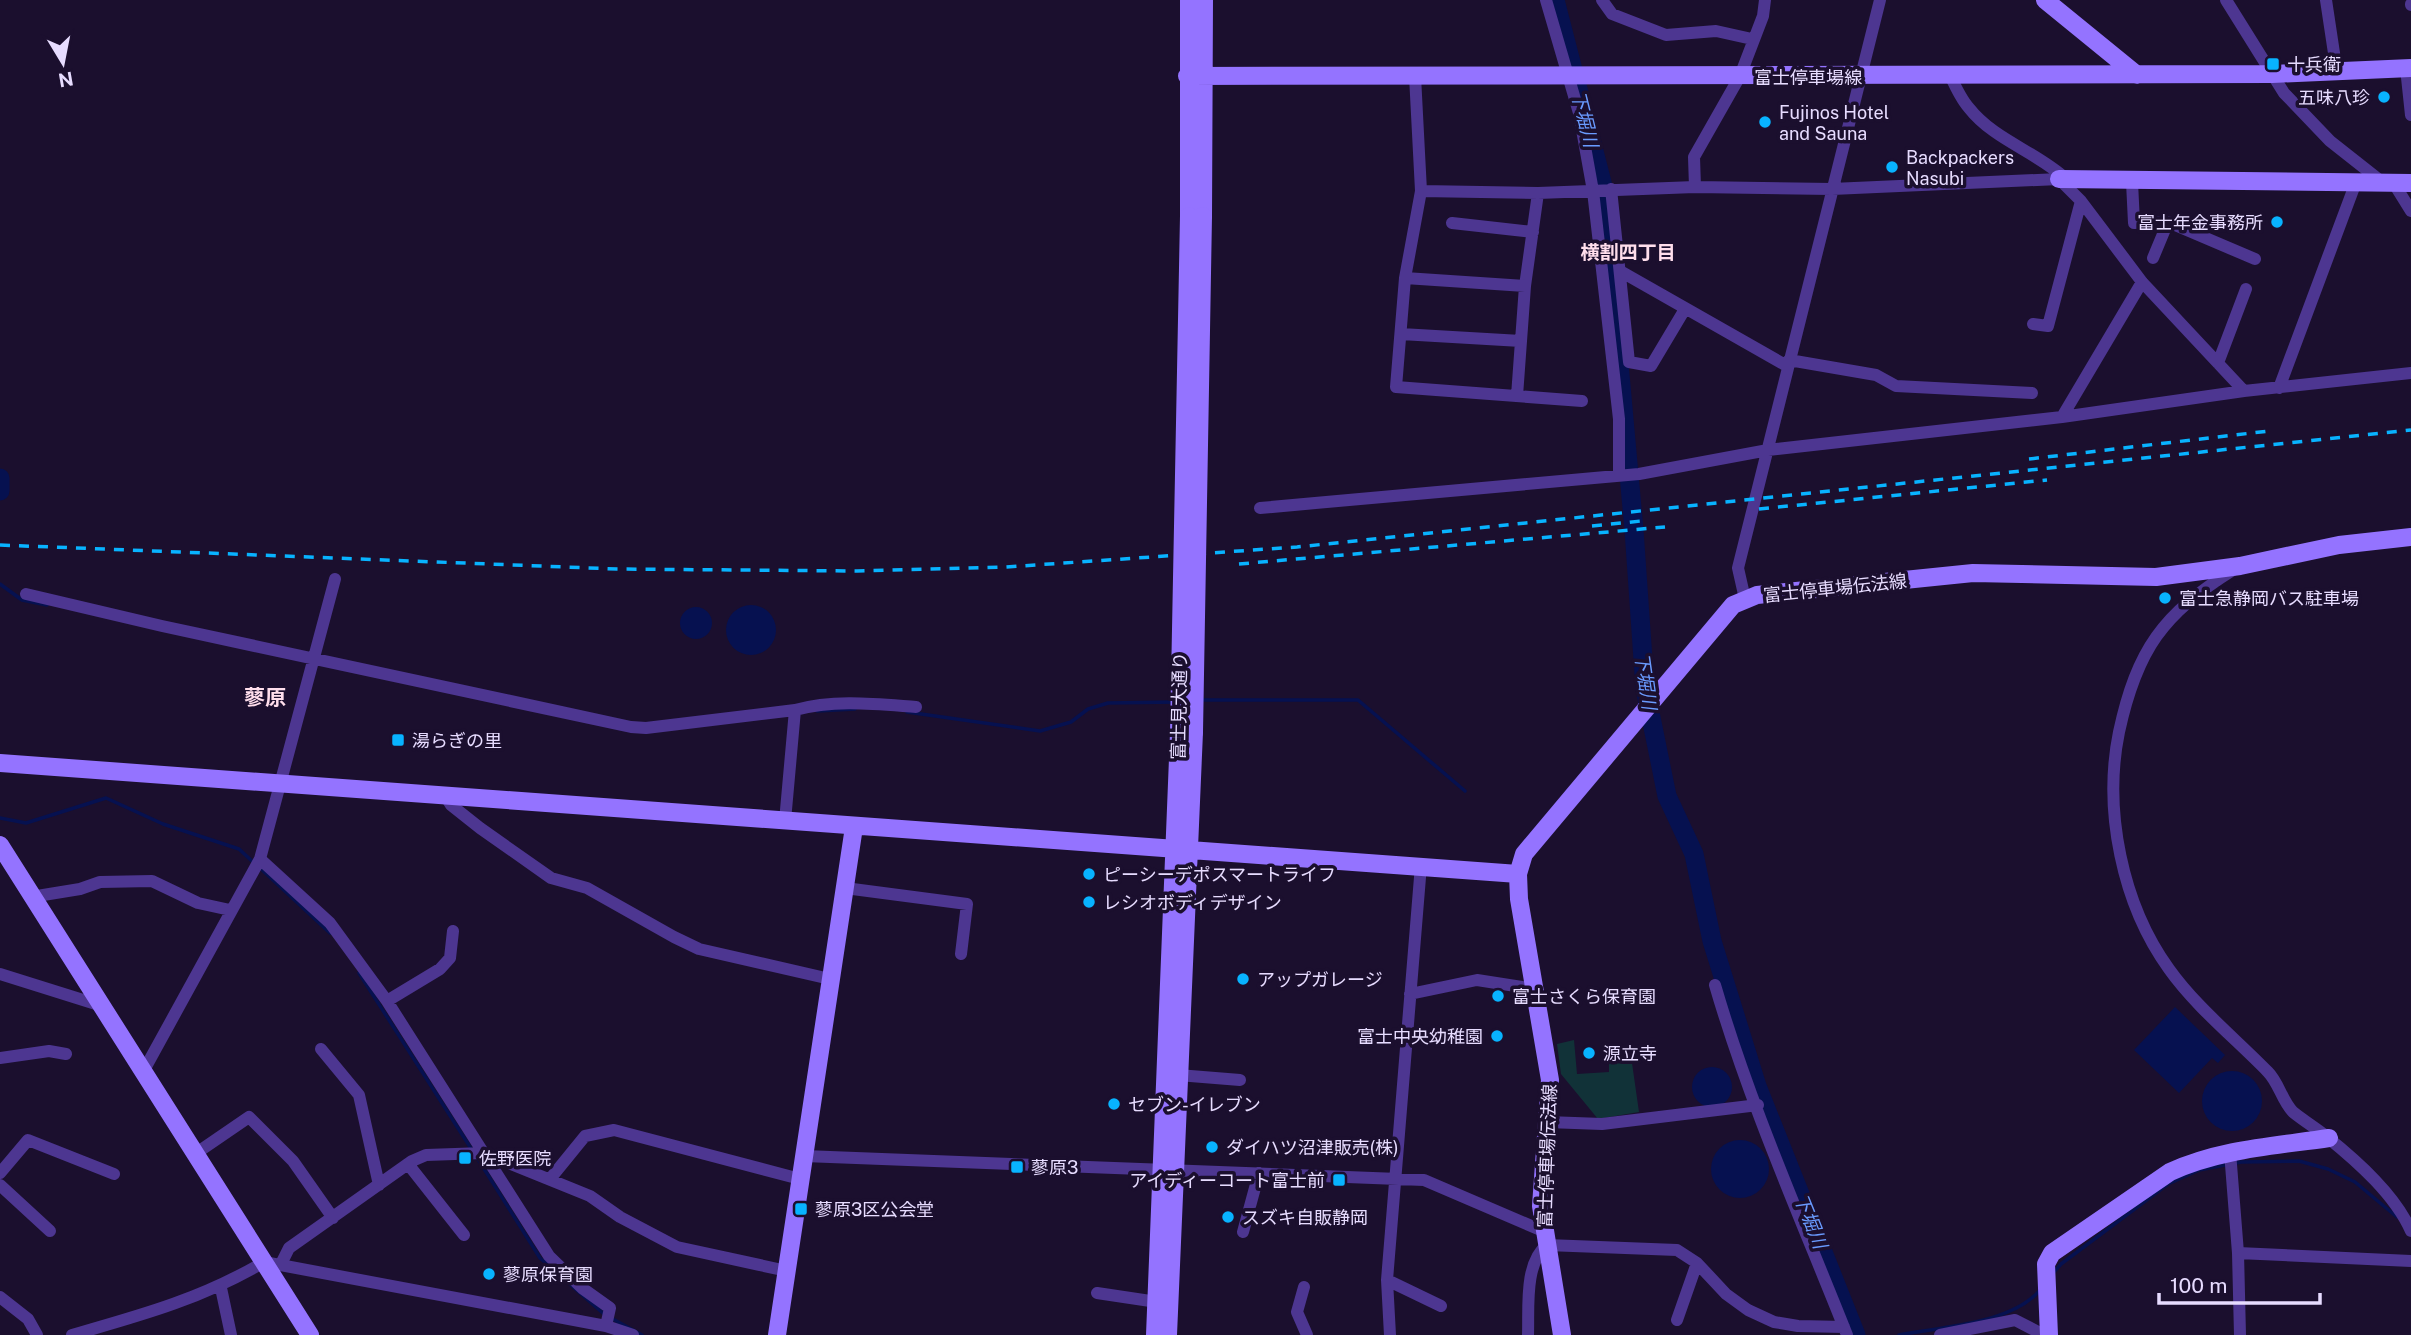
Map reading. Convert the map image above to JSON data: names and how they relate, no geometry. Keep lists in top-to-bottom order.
{
  "streets": {
    "street": ["富士停車場線", "富士停車場伝法線", "富士見大通り"]
  },
  "crossings": [
    ["富士停車場線", "富士見大通り"]
  ],
  "districts": ["横割四丁目", "蓼原"],
  "water": ["下堀川"],
  "places": {
    "transit": [
      "十兵衛",
      "湯らぎの里",
      "佐野医院",
      "蓼原3",
      "アイディーコート富士前",
      "蓼原3区公会堂"
    ],
    "other": [
      "五味八珍",
      "Fujinos Hotel and Sauna",
      "Backpackers Nasubi",
      "富士年金事務所",
      "富士急静岡バス駐車場",
      "ピーシーデポスマートライフ",
      "レシオボディデザイン",
      "アップガレージ",
      "富士さくら保育園",
      "富士中央幼稚園",
      "源立寺",
      "セブン-イレブン",
      "ダイハツ沼津販売(株)",
      "スズキ自販静岡",
      "蓼原保育園"
    ]
  },
  "scale_bar": "100 m",
  "north": "bottom"
}
